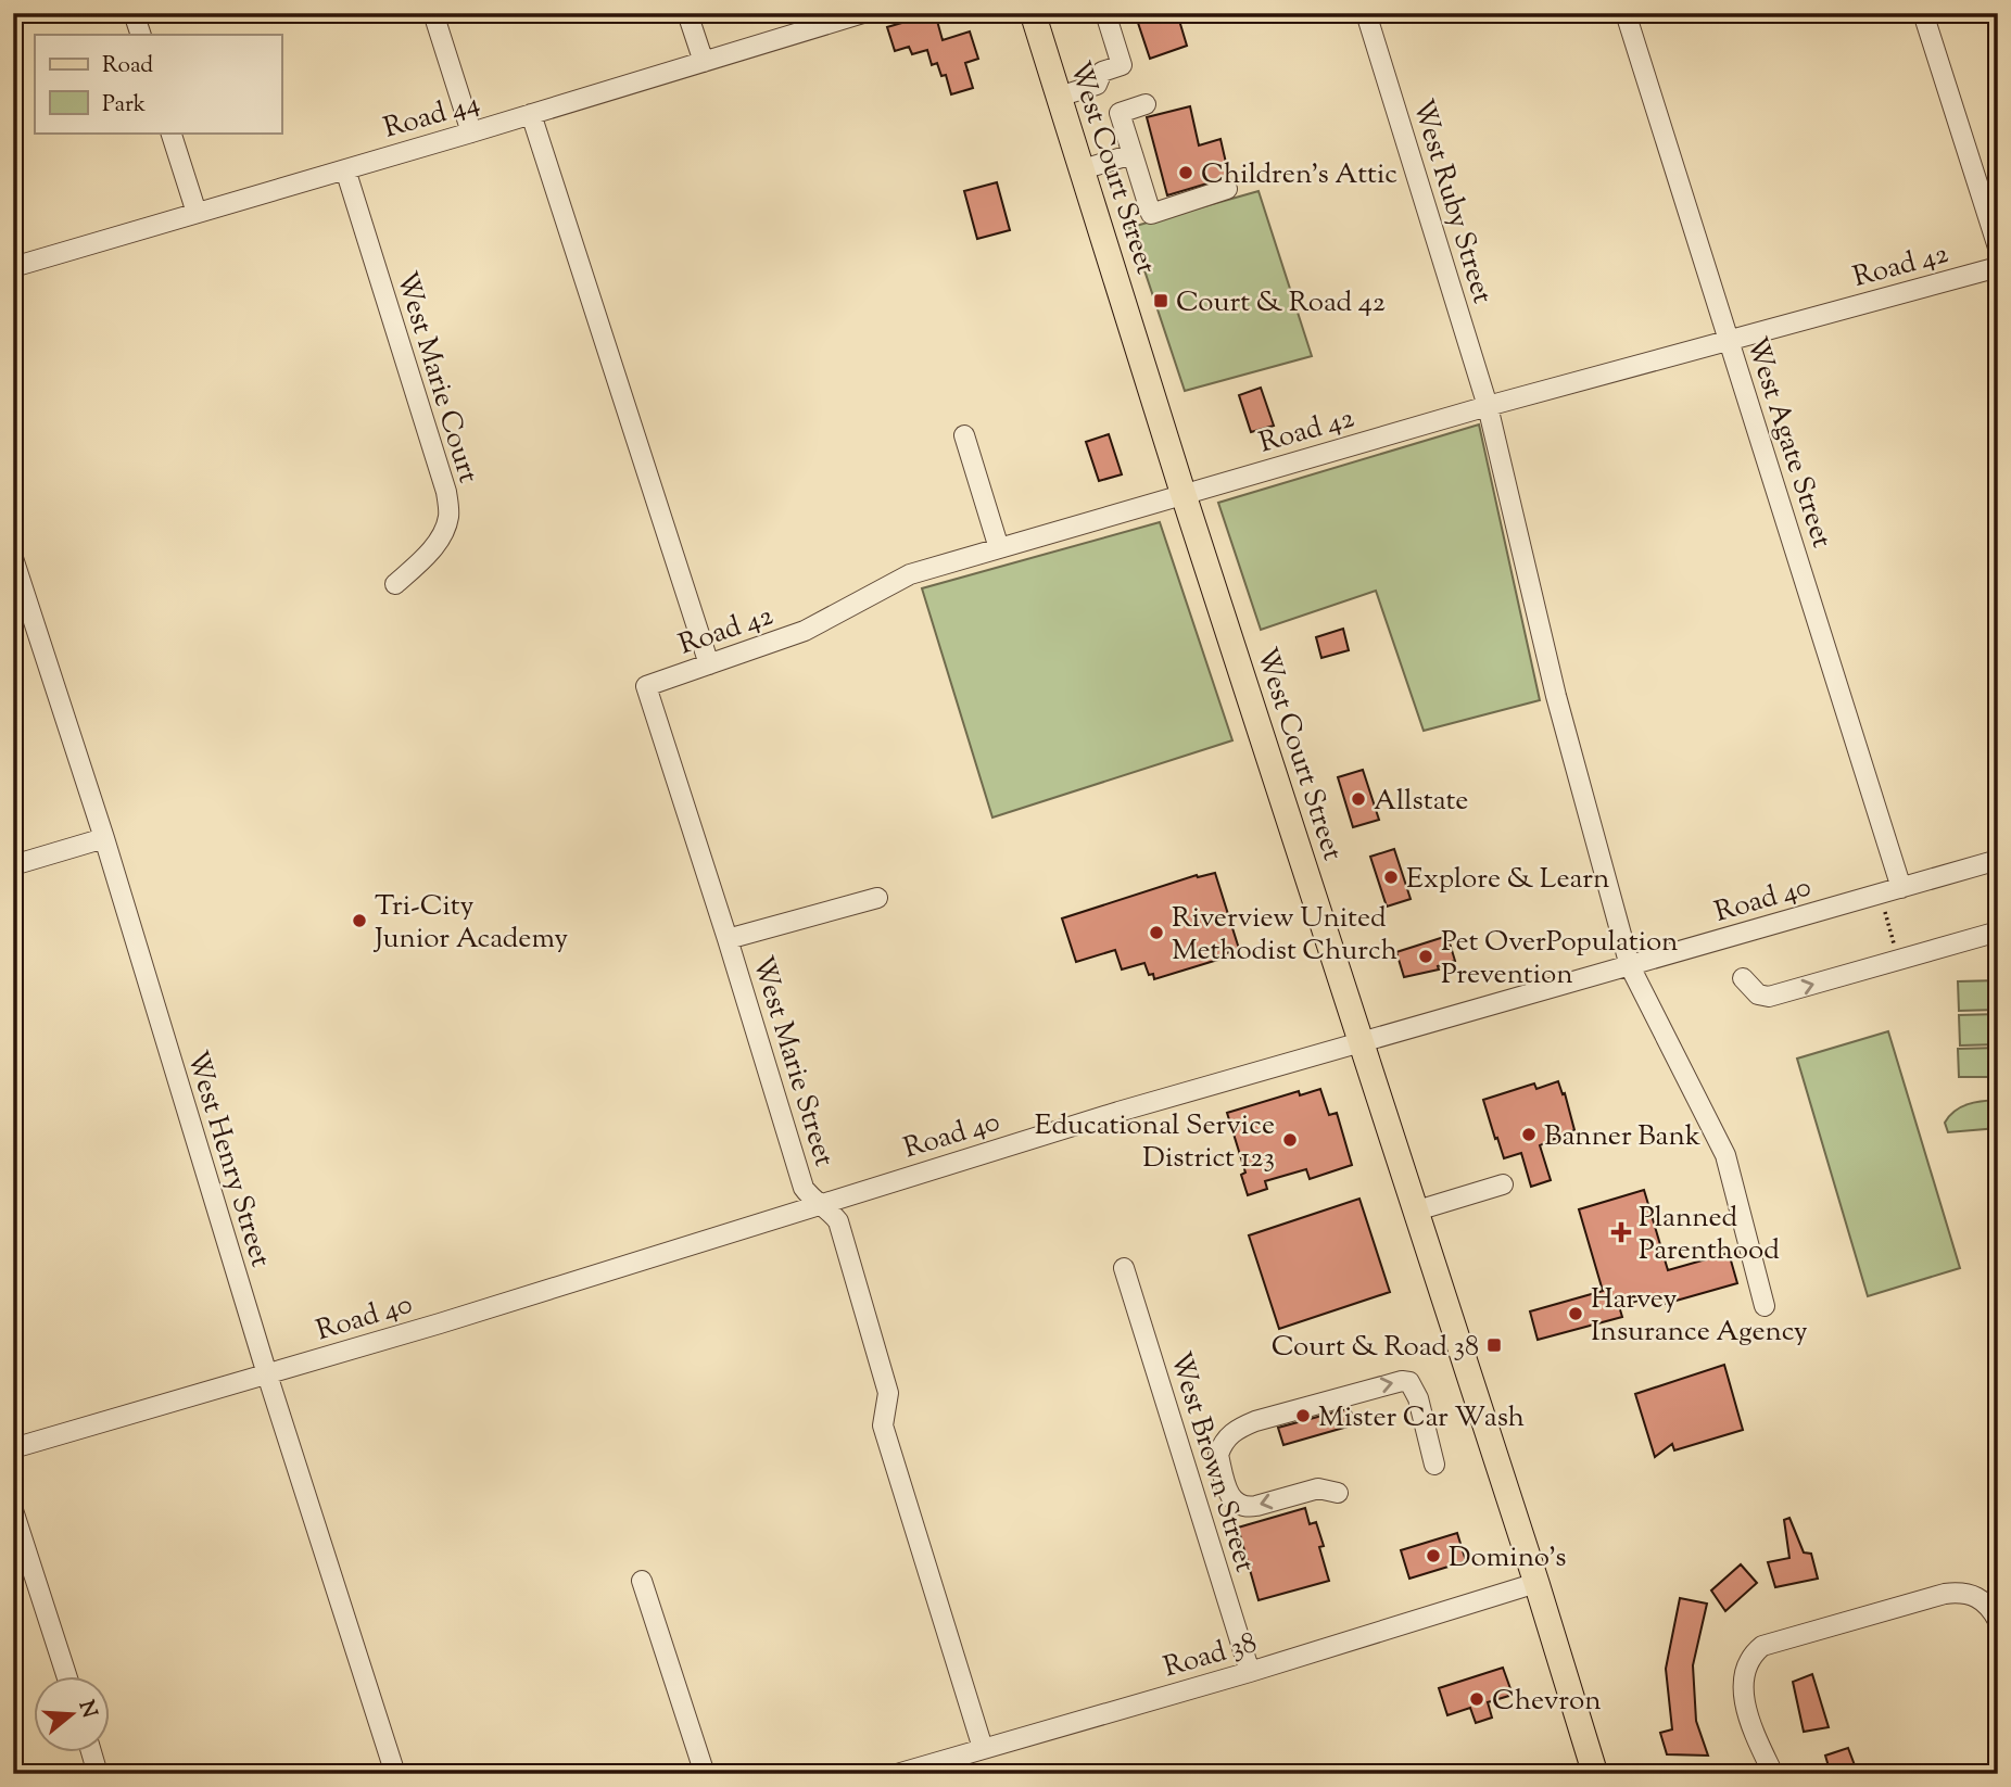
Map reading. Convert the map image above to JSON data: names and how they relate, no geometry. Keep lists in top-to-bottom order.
{
  "streets": {
    "main road": ["West Court Street"],
    "street": [
      "Road 44",
      "West Ruby Street",
      "Road 42",
      "West Marie Court",
      "West Agate Street",
      "Road 40",
      "West Marie Street",
      "West Henry Street",
      "West Brown Street",
      "Road 38"
    ]
  },
  "crossings": [
    ["Road 44", "West Marie Court"],
    ["West Court Street", "Road 42"],
    ["West Court Street", "Road 40"],
    ["West Court Street", "Road 38"],
    ["West Ruby Street", "Road 42"],
    ["West Ruby Street", "Road 40"],
    ["Road 42", "West Agate Street"],
    ["Road 42", "West Marie Street"],
    ["West Agate Street", "Road 40"],
    ["Road 40", "West Marie Street"],
    ["Road 40", "West Henry Street"],
    ["West Marie Street", "Road 38"],
    ["West Brown Street", "Road 38"]
  ],
  "places": {
    "other": [
      "Children's Attic",
      "Allstate",
      "Explore & Learn",
      "Tri-City Junior Academy",
      "Riverview United Methodist Church",
      "Pet OverPopulation Prevention",
      "Banner Bank",
      "Educational Service District 123",
      "Harvey Insurance Agency",
      "Mister Car Wash",
      "Domino's",
      "Chevron"
    ],
    "transit": ["Court & Road 42", "Court & Road 38"],
    "health": ["Planned Parenthood"]
  },
  "legend": ["Road", "Park"],
  "north": "right"
}
